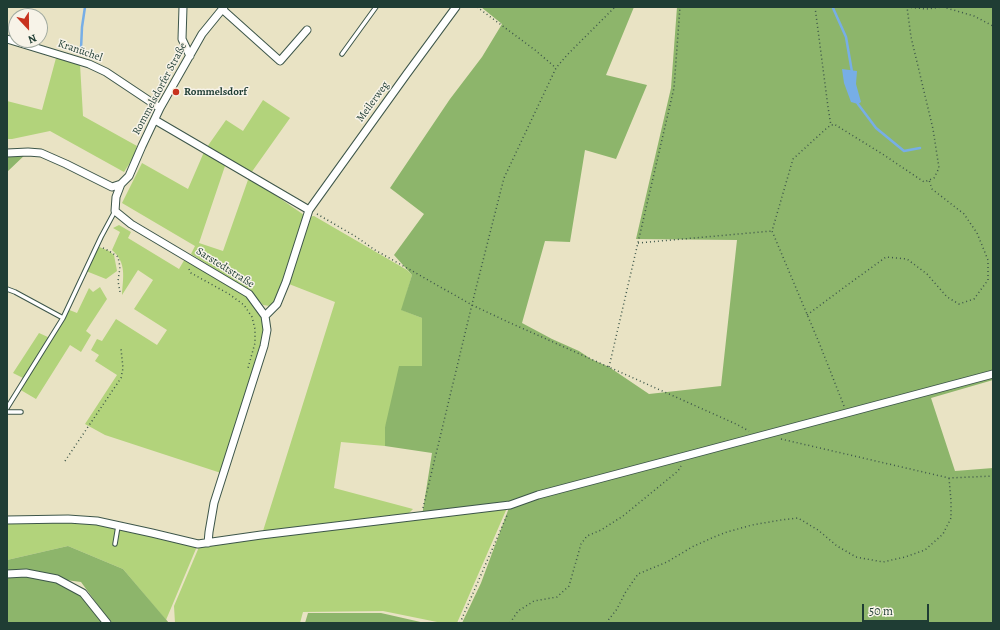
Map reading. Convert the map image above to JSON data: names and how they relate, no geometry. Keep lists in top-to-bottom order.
{
  "streets": {
    "street": [
      "Kranüchel",
      "Rommelsdorfer Straße",
      "Meilerweg",
      "Sarstedtstraße"
    ]
  },
  "crossings": [
    ["Kranüchel", "Rommelsdorfer Straße"],
    ["Meilerweg", "Sarstedtstraße"]
  ],
  "places": ["Rommelsdorf"],
  "scale_bar": "50 m",
  "north": "bottom"
}
